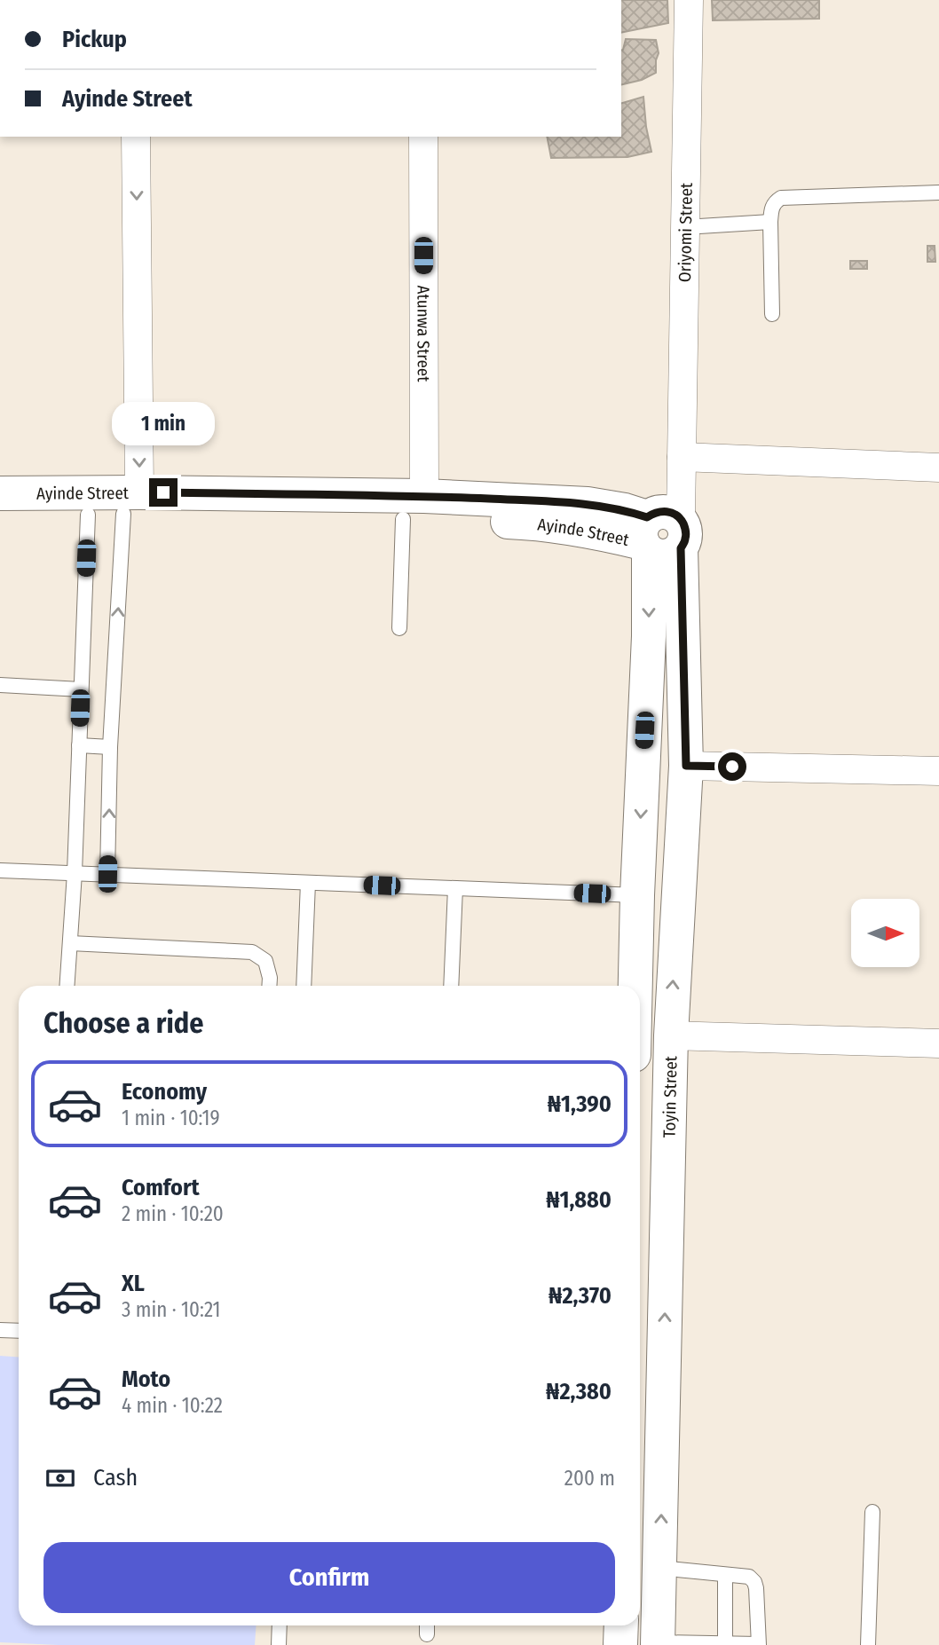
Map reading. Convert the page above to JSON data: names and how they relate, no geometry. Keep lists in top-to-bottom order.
{
  "streets": {
    "street": [
      "Oriyomi Street",
      "Atunwa Street",
      "Ayinde Street",
      "Toyin Street"
    ]
  },
  "crossings": [
    ["Oriyomi Street", "Toyin Street"],
    ["Atunwa Street", "Ayinde Street"],
    ["Ayinde Street", "Toyin Street"]
  ],
  "north": "right",
  "page": {
    "banner": ["Pickup", "Ayinde Street"],
    "bubble": "1 min",
    "heading": "Choose a ride",
    "list": [
      {
        "name": "Economy",
        "note": "1 min · 10:19",
        "value": "₦1,390"
      },
      {
        "name": "Comfort",
        "note": "2 min · 10:20",
        "value": "₦1,880"
      },
      {
        "name": "XL",
        "note": "3 min · 10:21",
        "value": "₦2,370"
      },
      {
        "name": "Moto",
        "note": "4 min · 10:22",
        "value": "₦2,380"
      }
    ],
    "pay": ["Cash", "200 m"],
    "buttons": "Confirm"
  }
}
